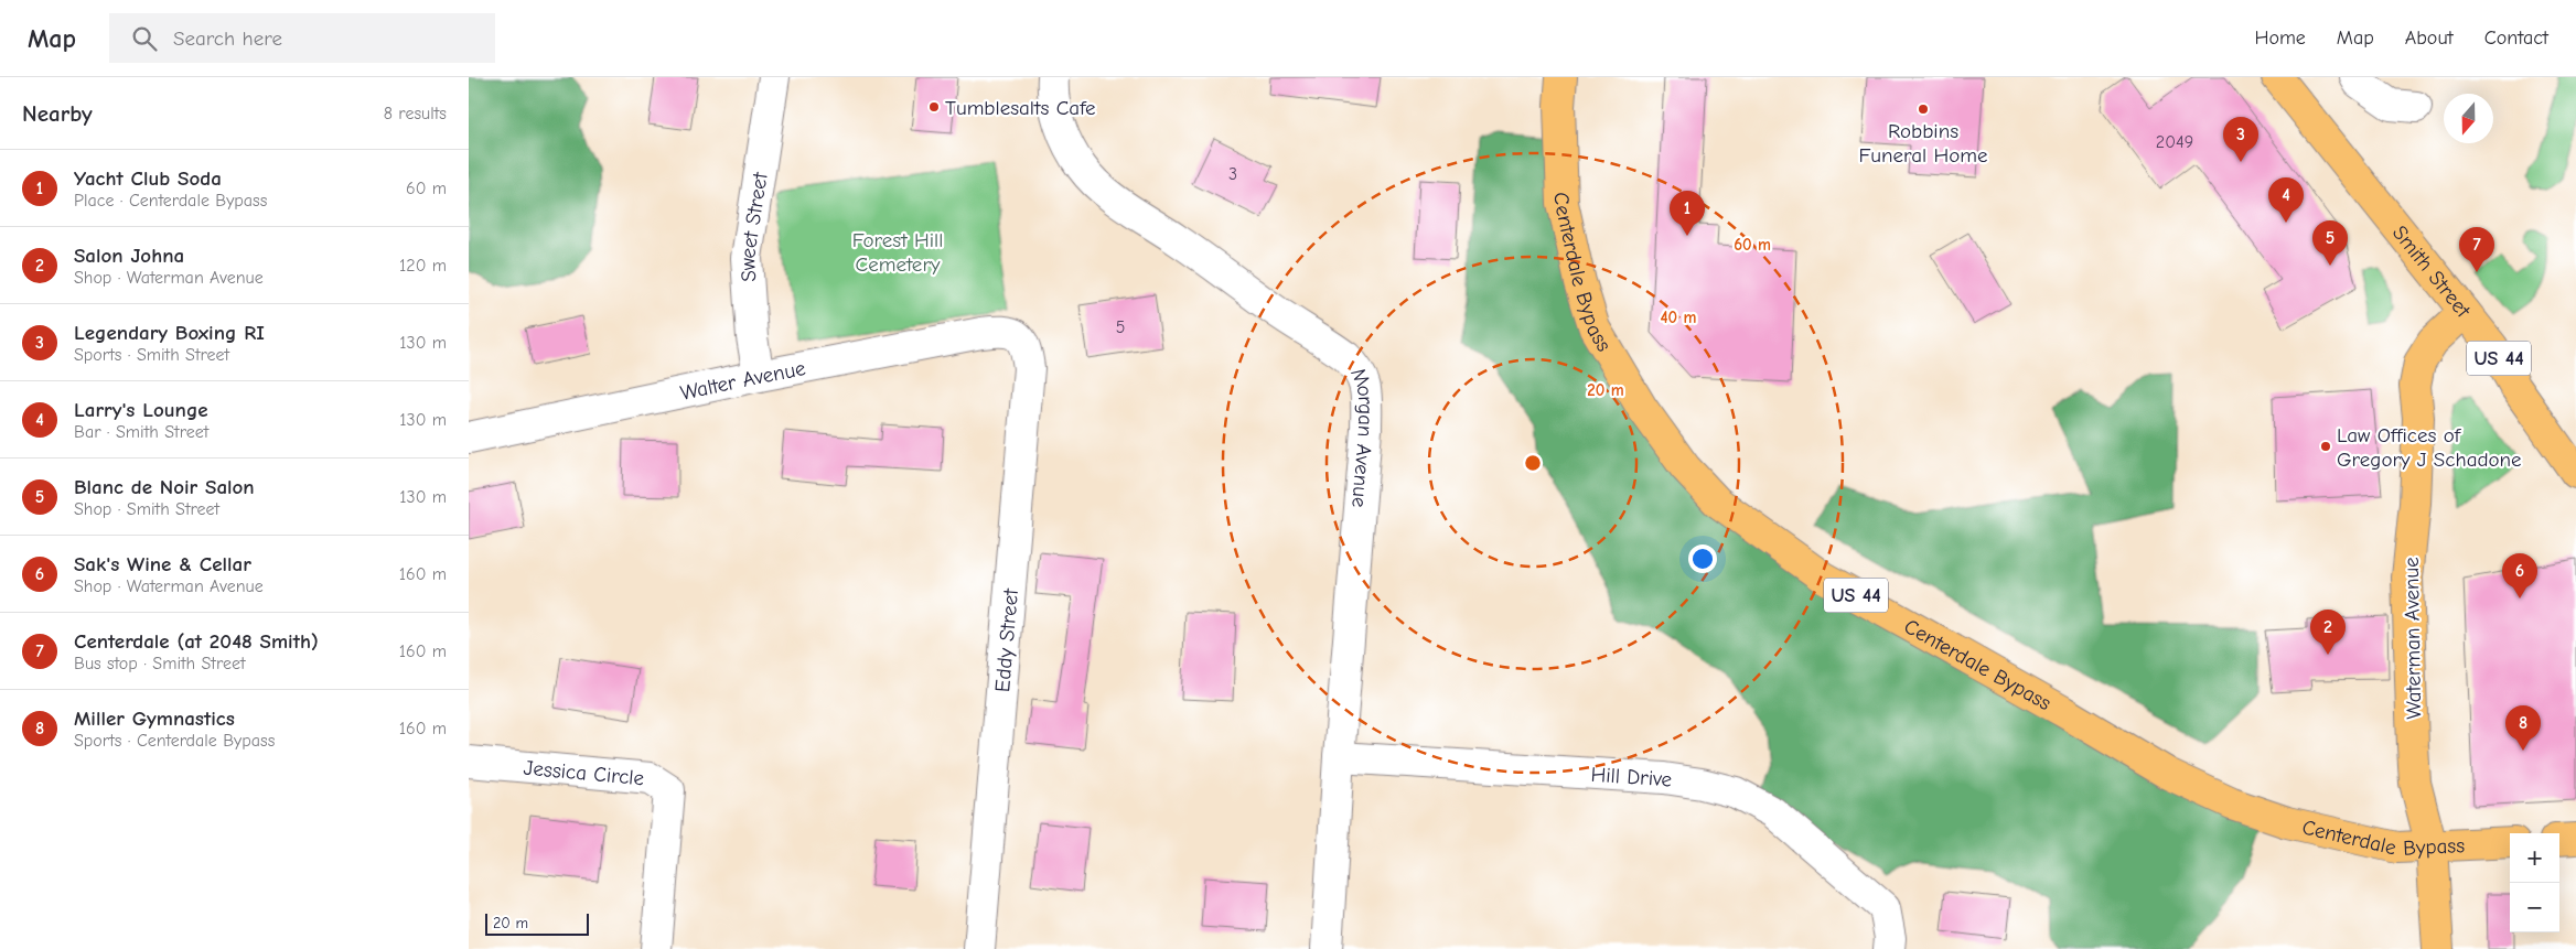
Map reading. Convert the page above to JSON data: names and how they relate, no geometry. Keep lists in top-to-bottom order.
{
  "streets": {
    "main road": [
      "Centerdale Bypass",
      "Smith Street",
      "US 44",
      "Waterman Avenue"
    ],
    "street": [
      "Sweet Street",
      "Walter Avenue",
      "Morgan Avenue",
      "Eddy Street",
      "Jessica Circle",
      "Hill Drive"
    ]
  },
  "crossings": [
    ["Sweet Street", "Walter Avenue"],
    ["Centerdale Bypass", "Waterman Avenue"],
    ["Smith Street", "Waterman Avenue"],
    ["Walter Avenue", "Eddy Street"],
    ["Morgan Avenue", "Hill Drive"]
  ],
  "parks": ["Forest Hill Cemetery"],
  "places": ["Tumblesalts Cafe", "Robbins Funeral Home", "Law Offices of Gregory J Schadone"],
  "house_numbers": ["2049", "3", "5"],
  "scale_bar": "20 m",
  "north": "bottom",
  "page": {
    "header": "Map",
    "search": "Search here",
    "nav": [
      "Home",
      "Map",
      "About",
      "Contact"
    ],
    "heading": ["Nearby", "8 results"],
    "pins": [
      "3",
      "4",
      "1",
      "5",
      "7",
      "6",
      "2",
      "8"
    ],
    "list": [
      {
        "mark": "1",
        "name": "Yacht Club Soda",
        "note": "Place · Centerdale Bypass",
        "value": "60 m"
      },
      {
        "mark": "2",
        "name": "Salon Johna",
        "note": "Shop · Waterman Avenue",
        "value": "120 m"
      },
      {
        "mark": "3",
        "name": "Legendary Boxing RI",
        "note": "Sports · Smith Street",
        "value": "130 m"
      },
      {
        "mark": "4",
        "name": "Larry's Lounge",
        "note": "Bar · Smith Street",
        "value": "130 m"
      },
      {
        "mark": "5",
        "name": "Blanc de Noir Salon",
        "note": "Shop · Smith Street",
        "value": "130 m"
      },
      {
        "mark": "6",
        "name": "Sak's Wine & Cellar",
        "note": "Shop · Waterman Avenue",
        "value": "160 m"
      },
      {
        "mark": "7",
        "name": "Centerdale (at 2048 Smith)",
        "note": "Bus stop · Smith Street",
        "value": "160 m"
      },
      {
        "mark": "8",
        "name": "Miller Gymnastics",
        "note": "Sports · Centerdale Bypass",
        "value": "160 m"
      }
    ],
    "map_buttons": ["+", "−"],
    "scale": "20 m"
  },
  "rings": ["60 m", "40 m", "20 m"]
}
